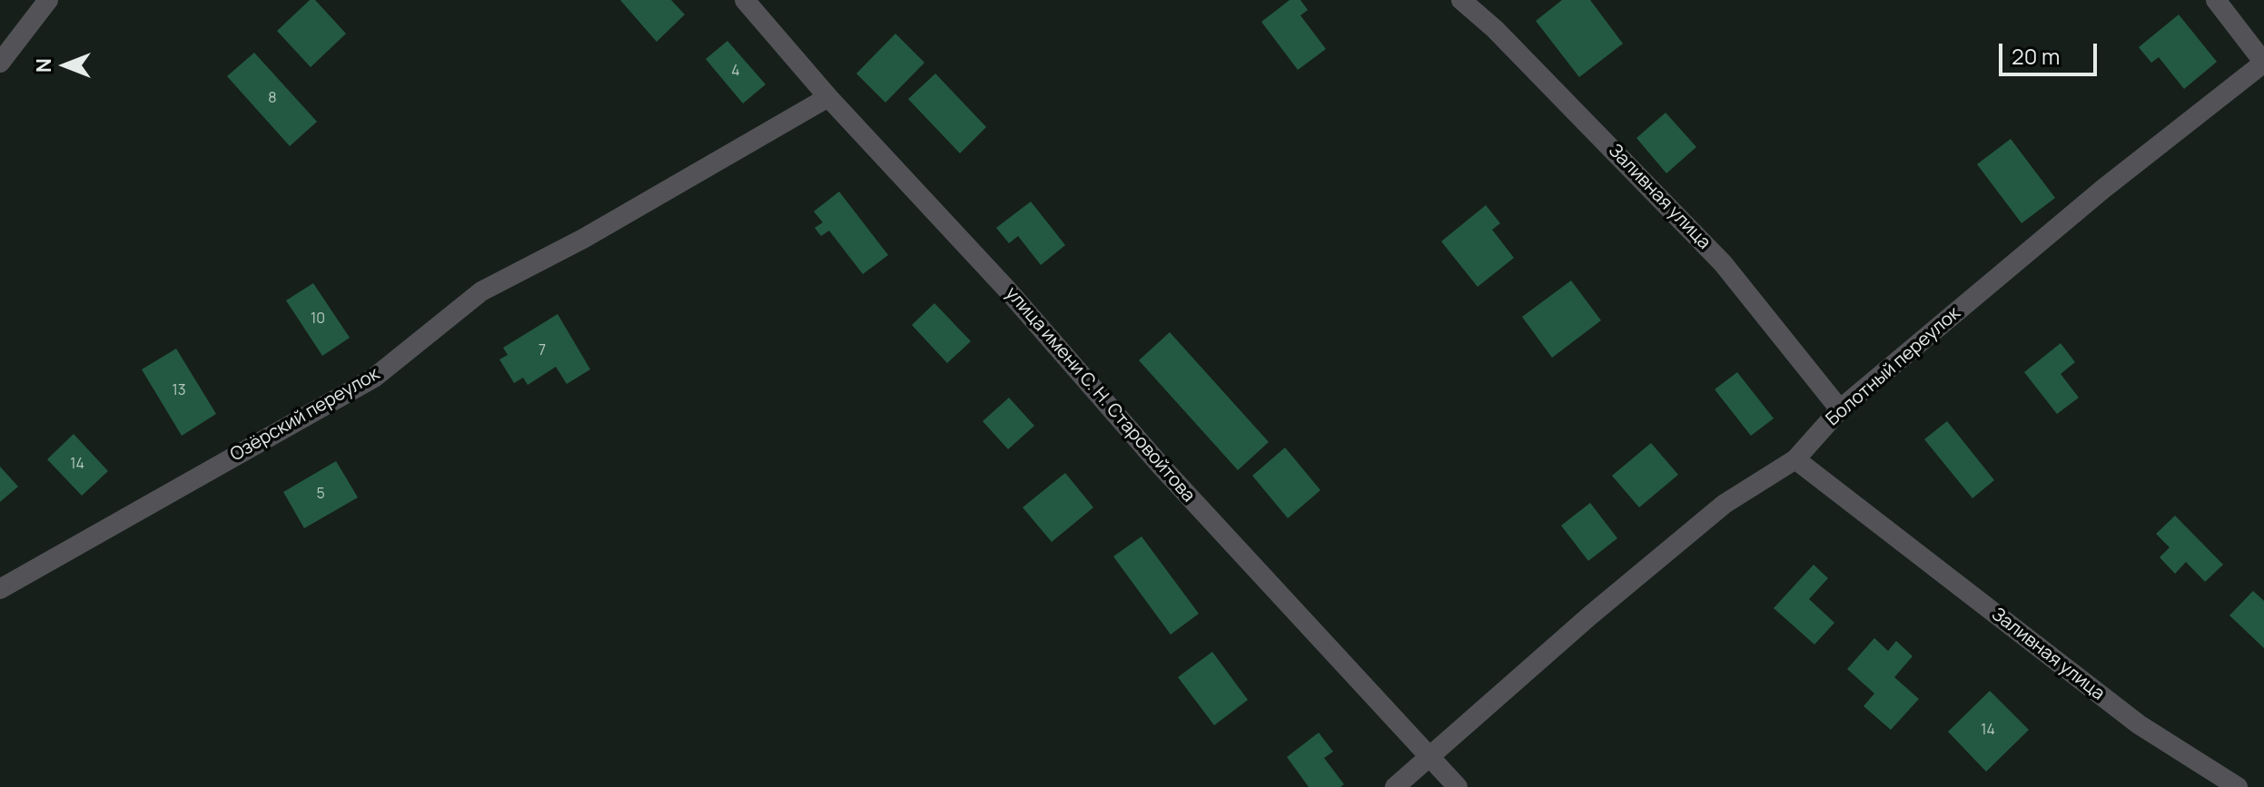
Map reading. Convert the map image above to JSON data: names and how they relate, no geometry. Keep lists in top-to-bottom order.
{
  "streets": {
    "street": [
      "Заливная улица",
      "Болотный переулок",
      "улица имени С. Н. Старовойтова",
      "Озёрский переулок"
    ]
  },
  "crossings": [
    ["Заливная улица", "Болотный переулок"],
    ["Болотный переулок", "улица имени С. Н. Старовойтова"],
    ["улица имени С. Н. Старовойтова", "Озёрский переулок"]
  ],
  "house_numbers": [
    "4",
    "8",
    "10",
    "7",
    "13",
    "14",
    "5",
    "14"
  ],
  "scale_bar": "20 m",
  "north": "left"
}
